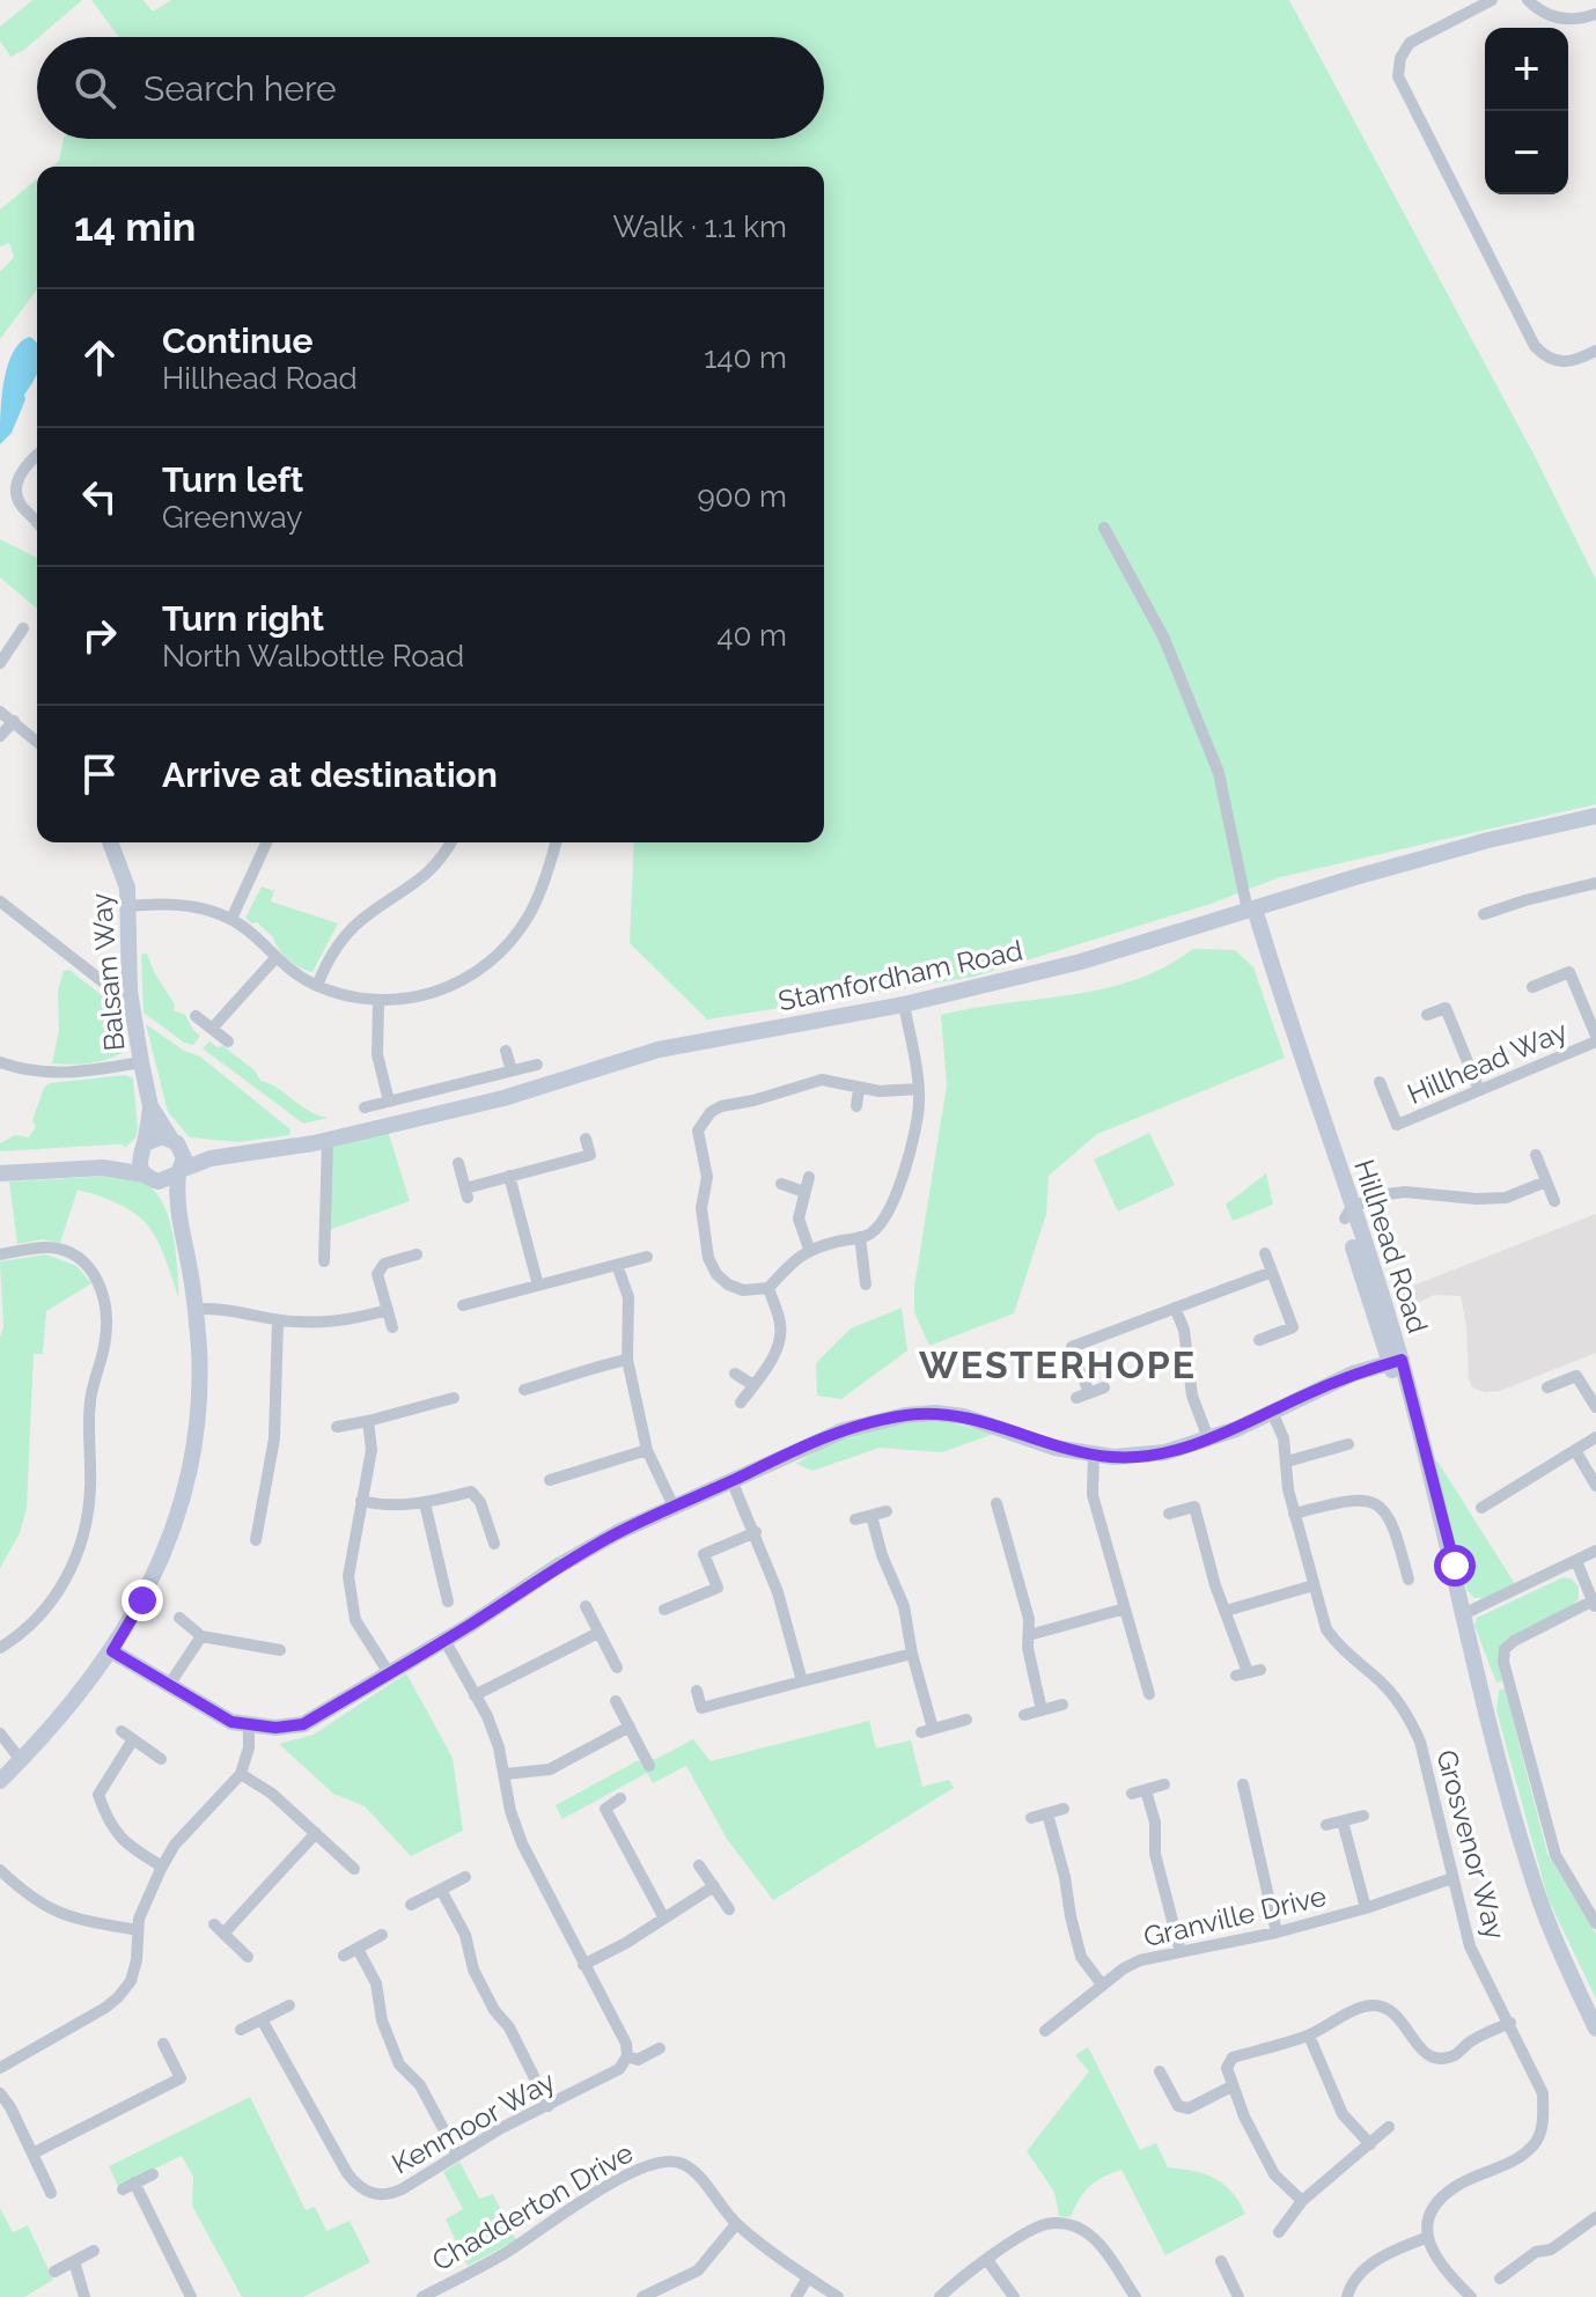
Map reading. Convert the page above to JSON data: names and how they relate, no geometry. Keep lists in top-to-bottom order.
{
  "streets": {
    "street": [
      "Balsam Way",
      "Stamfordham Road",
      "Hillhead Way",
      "Hillhead Road",
      "Grosvenor Way",
      "Granville Drive",
      "Kenmoor Way",
      "Chadderton Drive"
    ]
  },
  "crossings": [
    ["Balsam Way", "Stamfordham Road"],
    ["Stamfordham Road", "Hillhead Road"],
    ["Grosvenor Way", "Granville Drive"]
  ],
  "districts": ["WESTERHOPE"],
  "page": {
    "map_buttons": ["+", "−"],
    "search": "Search here",
    "heading": ["14 min", "Walk · 1.1 km"],
    "list": [
      ["Continue", "Hillhead Road", "140 m"],
      ["Turn left", "Greenway", "900 m"],
      ["Turn right", "North Walbottle Road", "40 m"],
      "Arrive at destination"
    ]
  }
}
